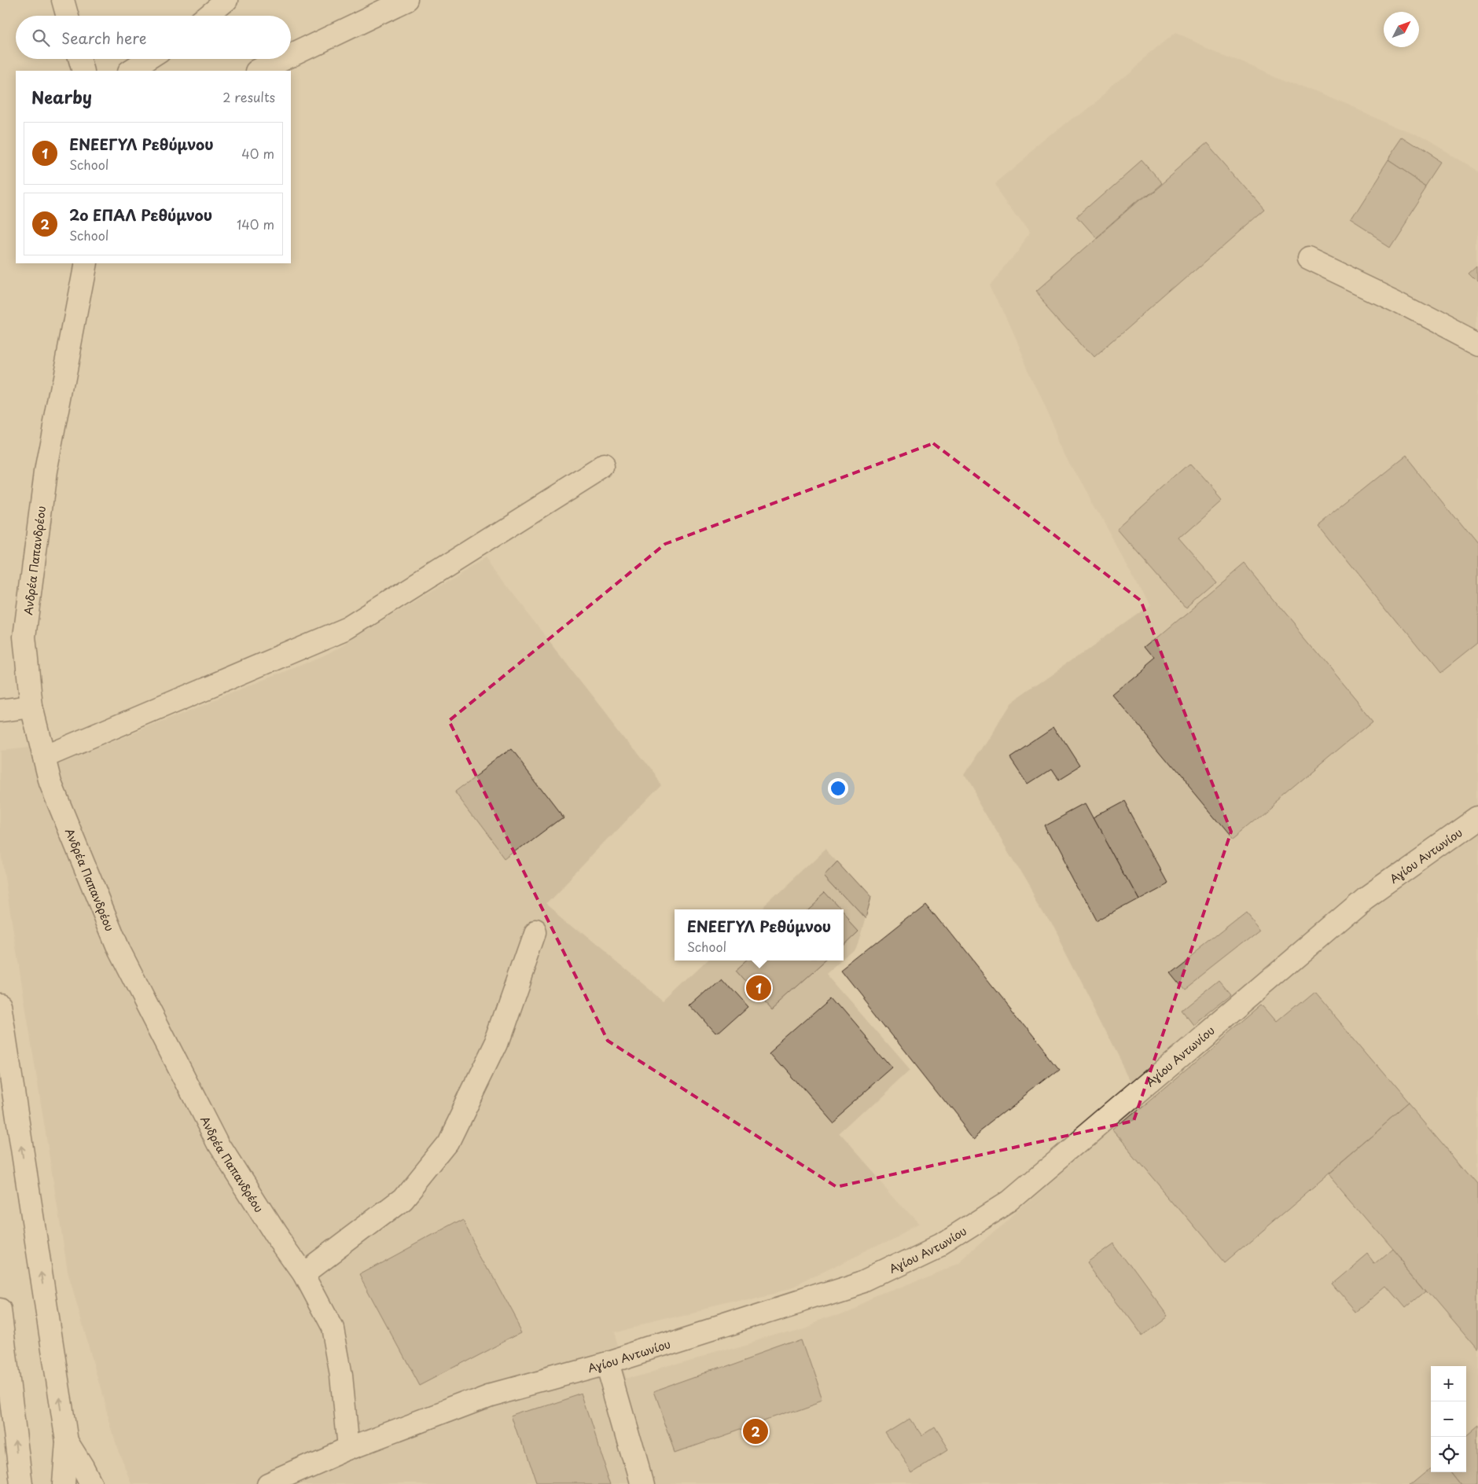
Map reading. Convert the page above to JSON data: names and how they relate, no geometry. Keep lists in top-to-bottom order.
{
  "streets": {
    "main road": ["Ανδρέα Παπανδρέου", "Αγίου Αντωνίου"]
  },
  "crossings": [
    ["Ανδρέα Παπανδρέου", "Αγίου Αντωνίου"]
  ],
  "north": "top right",
  "page": {
    "search": "Search here",
    "heading": ["Nearby", "2 results"],
    "list": [
      {
        "mark": "1",
        "name": "ΕΝΕΕΓΥΛ Ρεθύμνου",
        "note": "School",
        "value": "40 m"
      },
      {
        "mark": "2",
        "name": "2ο ΕΠΑΛ Ρεθύμνου",
        "note": "School",
        "value": "140 m"
      }
    ],
    "popup": ["ΕΝΕΕΓΥΛ Ρεθύμνου", "School"],
    "pins": ["1", "2"],
    "map_buttons": ["+", "−"]
  }
}
